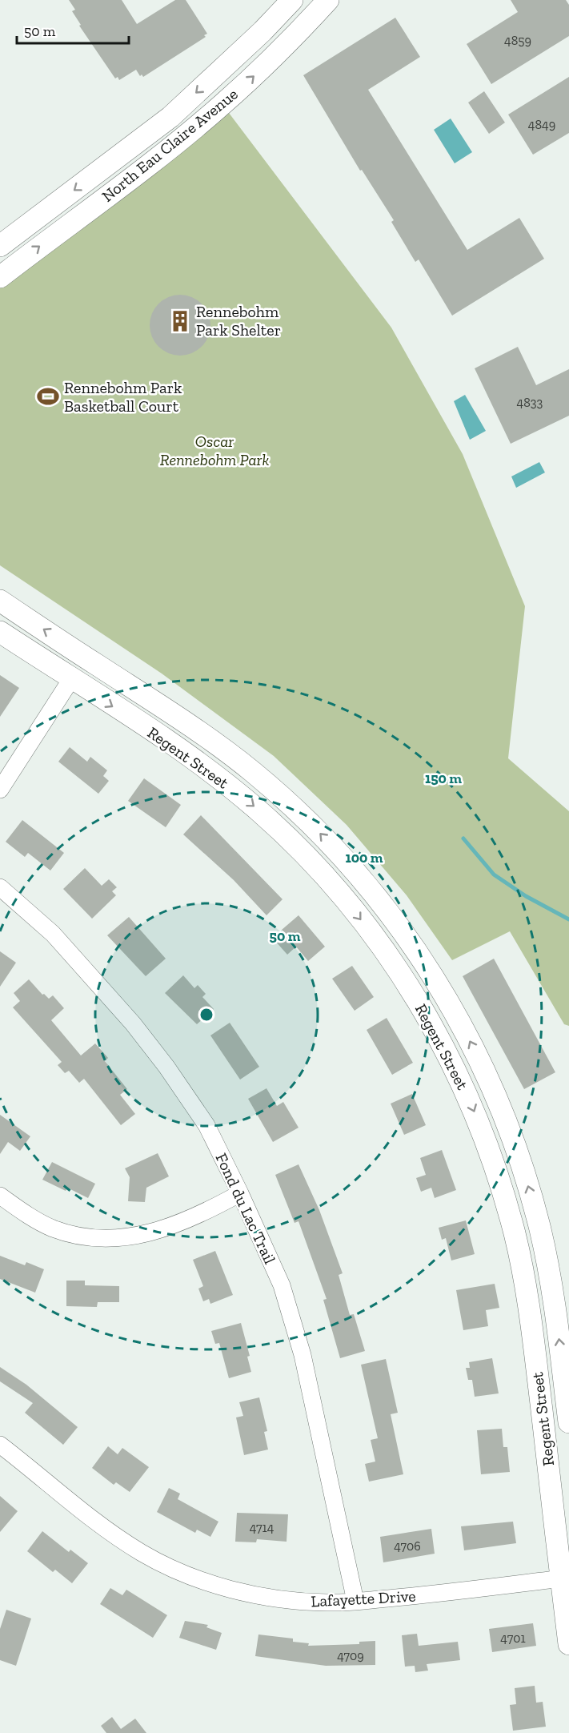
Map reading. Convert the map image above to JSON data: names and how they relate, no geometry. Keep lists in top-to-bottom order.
{
  "streets": {
    "street": [
      "North Eau Claire Avenue",
      "Regent Street",
      "Fond du Lac Trail",
      "Lafayette Drive"
    ]
  },
  "crossings": [
    ["Regent Street", "Lafayette Drive"],
    ["Fond du Lac Trail", "Lafayette Drive"]
  ],
  "parks": ["Oscar Rennebohm Park"],
  "places": {
    "building": ["Rennebohm Park Shelter"],
    "sports": ["Rennebohm Park Basketball Court"]
  },
  "house_numbers": [
    "4859",
    "4849",
    "4833",
    "4714",
    "4706",
    "4701",
    "4709"
  ],
  "scale_bar": "50 m",
  "rings": ["150 m", "100 m", "50 m"]
}
